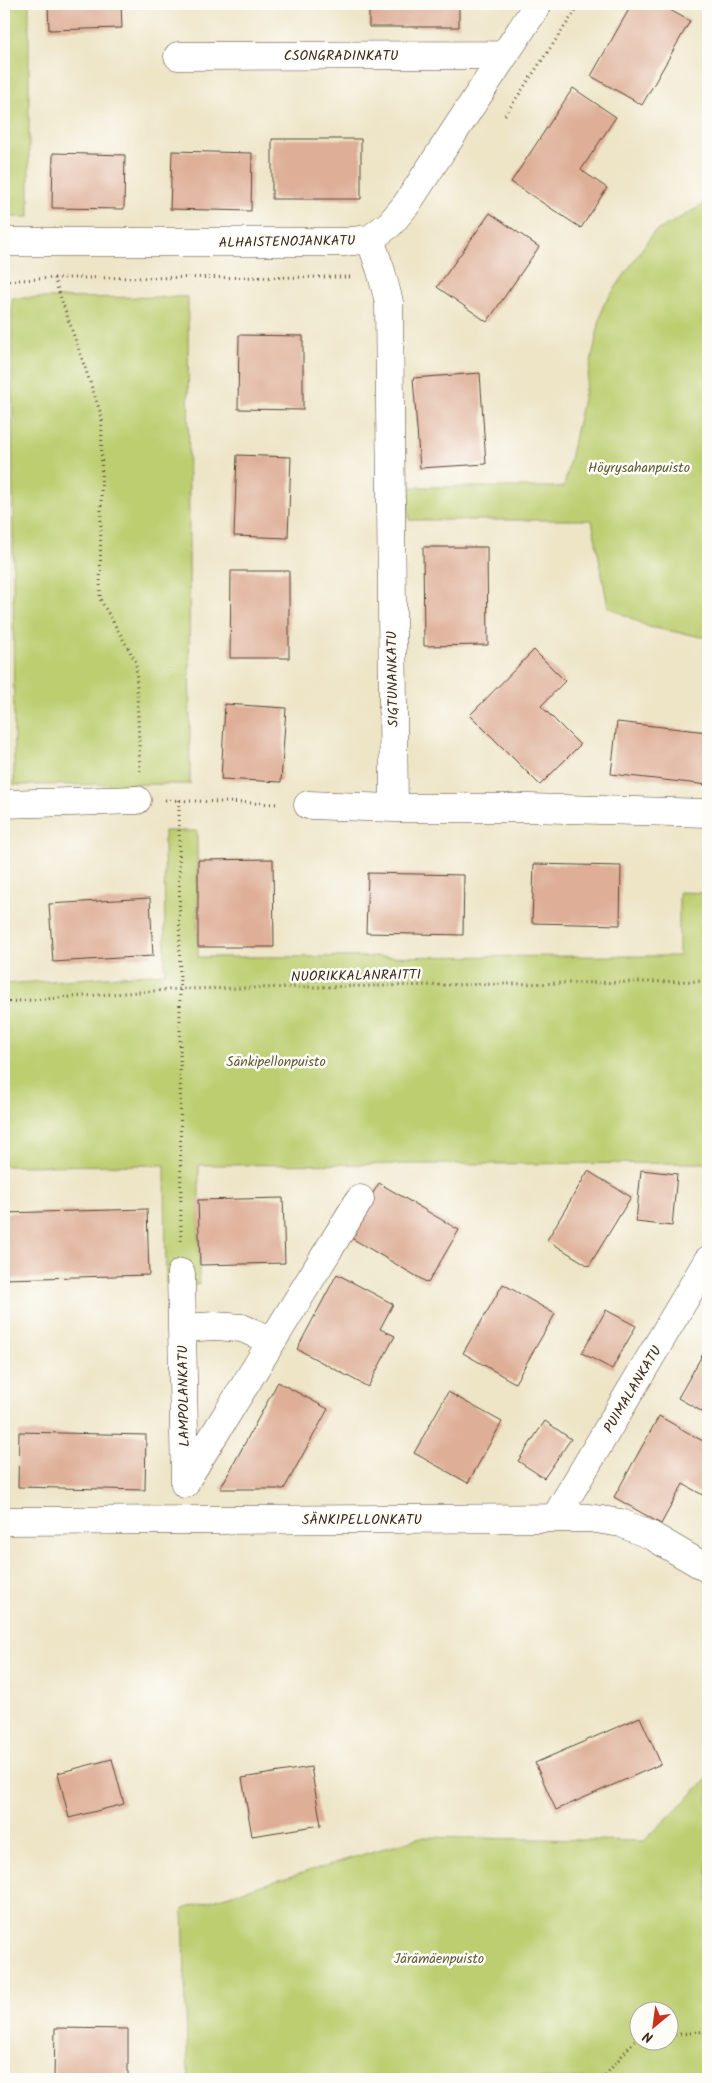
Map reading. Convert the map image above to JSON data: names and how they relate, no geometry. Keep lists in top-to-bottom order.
{
  "streets": {
    "street": [
      "CSONGRADINKATU",
      "ALHAISTENOJANKATU",
      "SIGTUNANKATU",
      "PUIMALANKATU",
      "LAMPOLANKATU",
      "SÄNKIPELLONKATU"
    ],
    "path": ["NUORIKKALANRAITTI"]
  },
  "crossings": [
    ["CSONGRADINKATU", "ALHAISTENOJANKATU"],
    ["ALHAISTENOJANKATU", "SIGTUNANKATU"],
    ["PUIMALANKATU", "SÄNKIPELLONKATU"],
    ["LAMPOLANKATU", "SÄNKIPELLONKATU"]
  ],
  "parks": ["Höyrysahanpuisto", "Sänkipellonpuisto", "Järämäenpuisto"],
  "north": "bottom left"
}
